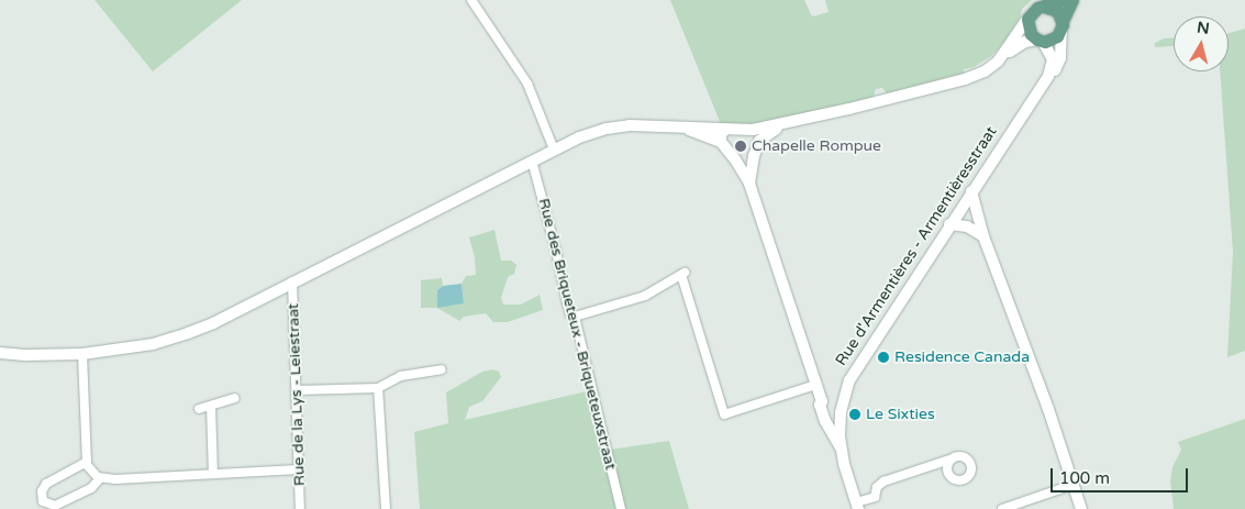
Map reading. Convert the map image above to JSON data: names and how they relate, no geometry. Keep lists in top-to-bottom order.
{
  "streets": {
    "street": ["Rue d'Armentières - Armentièresstraat", "Rue des Briqueteux - Briqueteuxstraat", "Rue de la Lys - Leiestraat"]
  },
  "places": ["Chapelle Rompue", "Residence Canada", "Le Sixties"],
  "scale_bar": "100 m",
  "north": "top"
}
